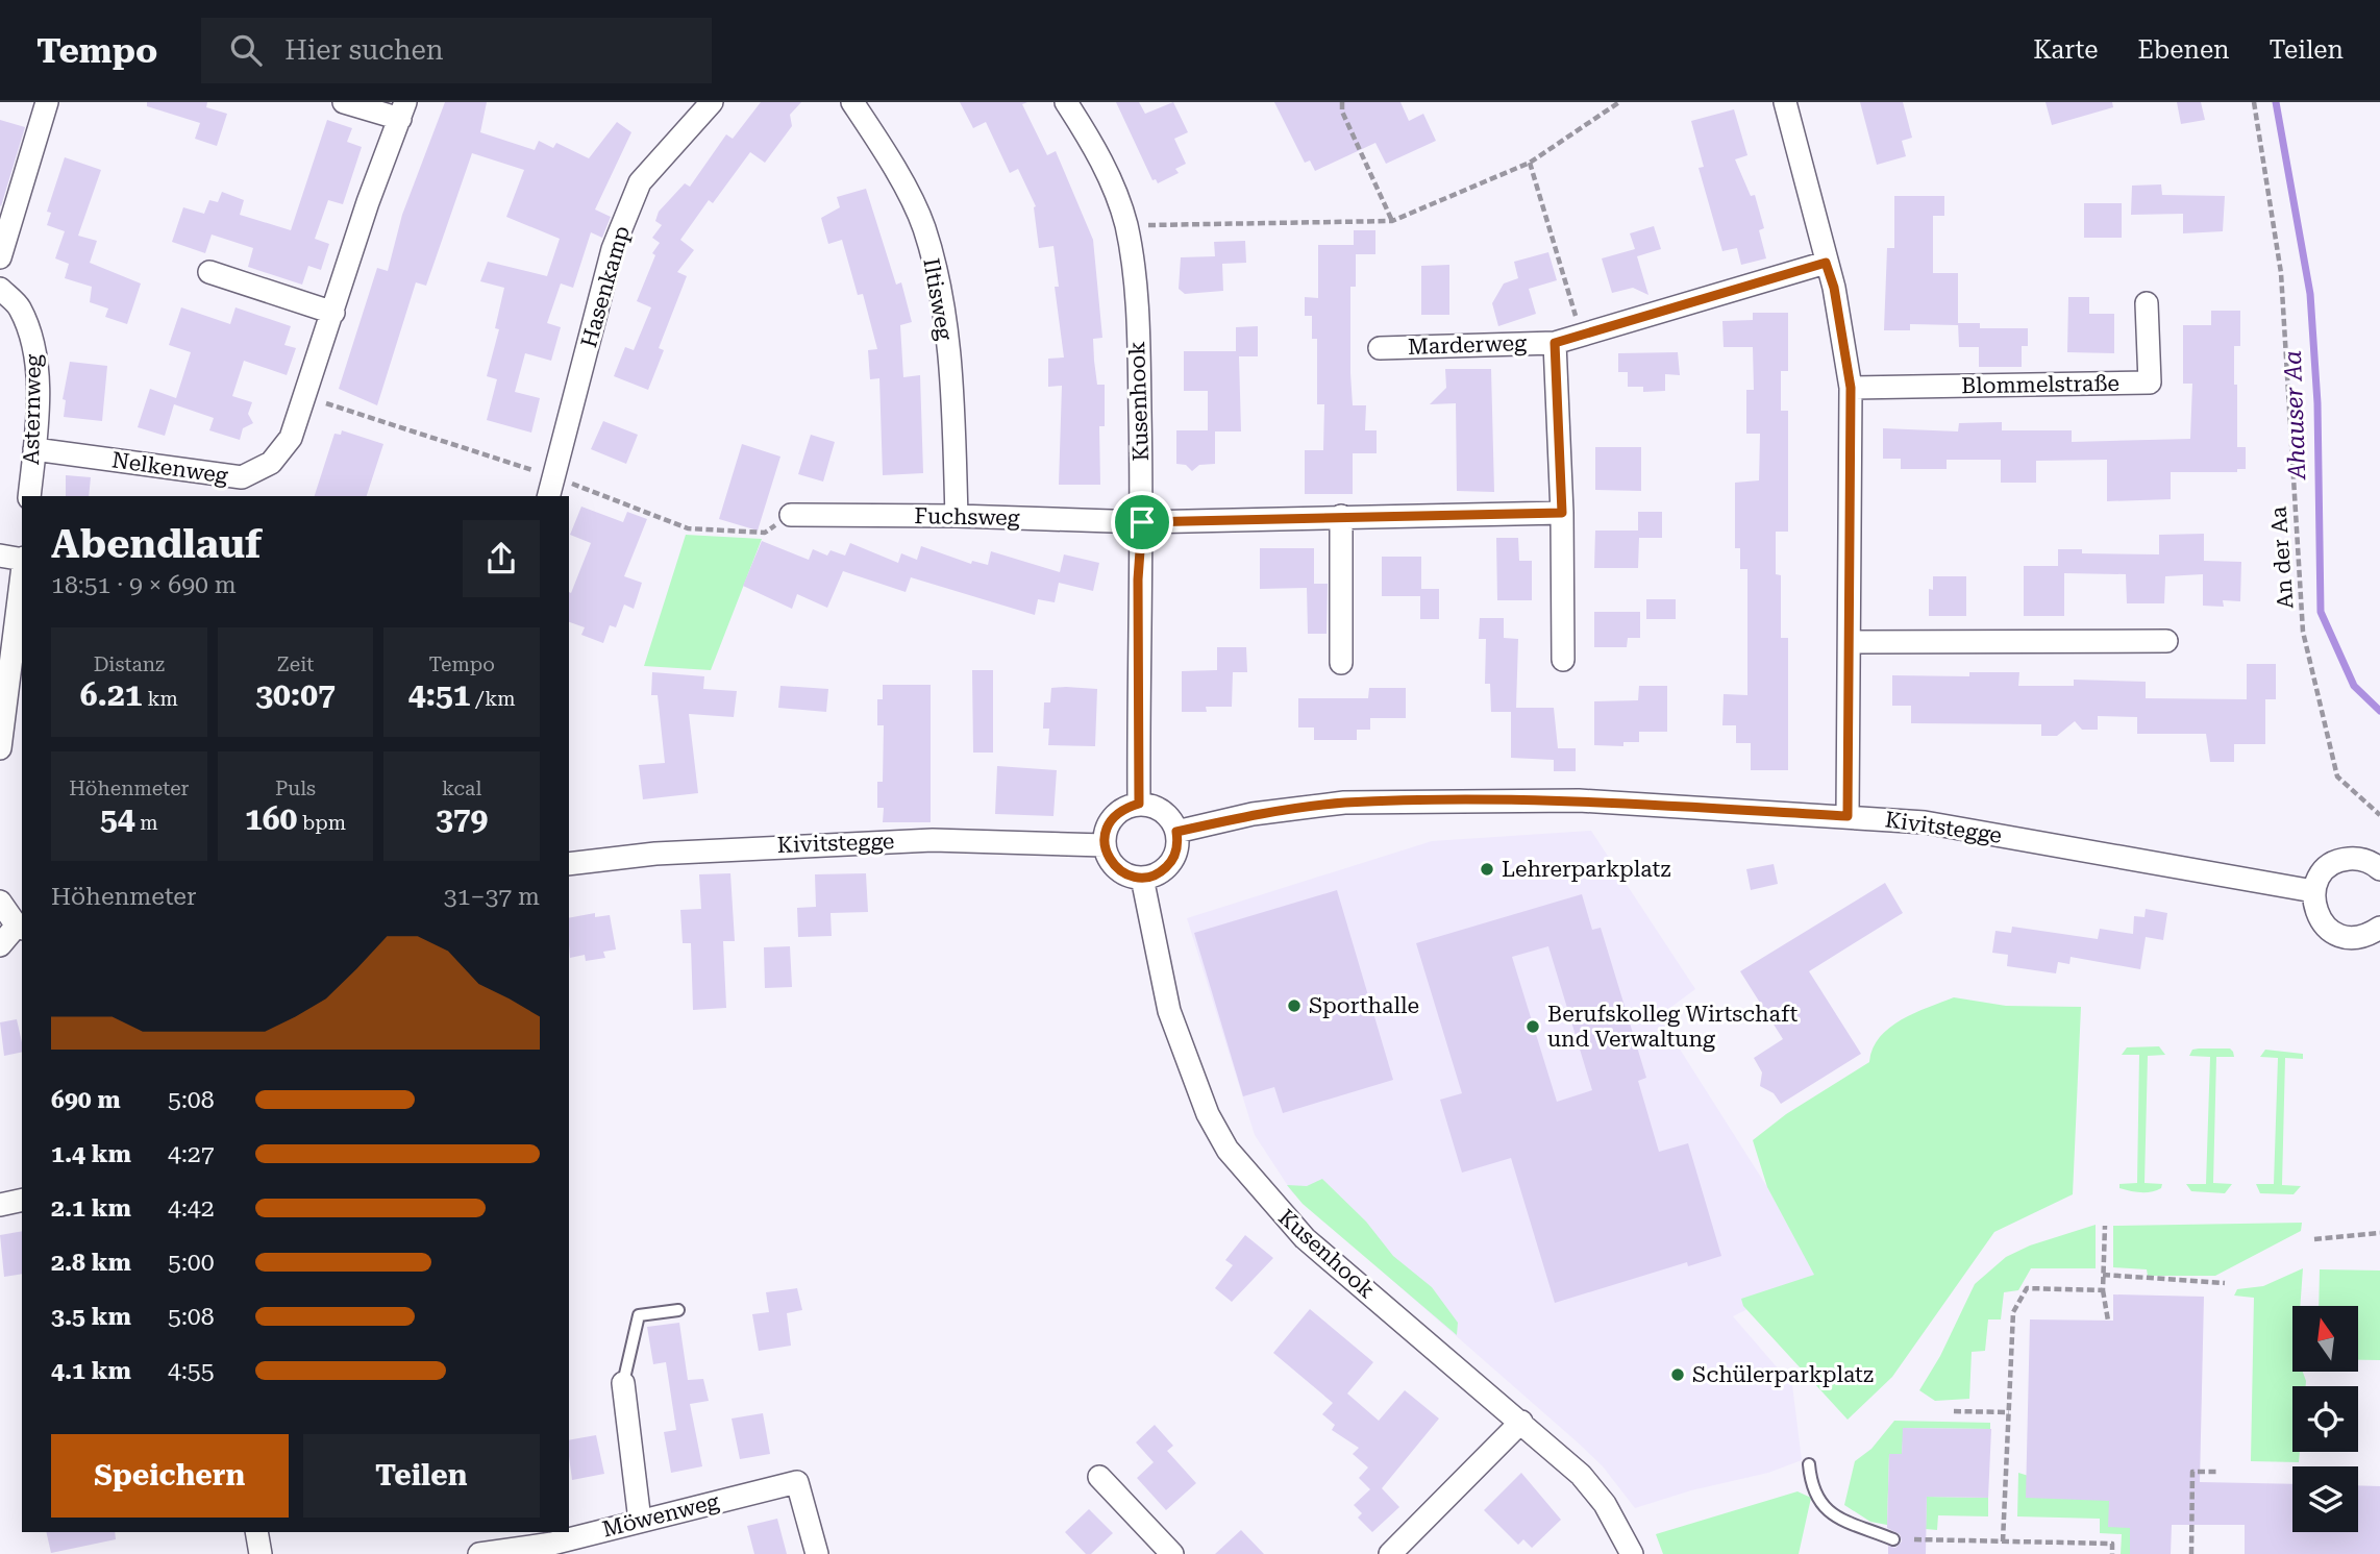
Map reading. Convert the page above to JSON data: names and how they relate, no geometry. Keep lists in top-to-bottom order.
{
  "streets": {
    "street": [
      "Hasenkamp",
      "Iltisweg",
      "Marderweg",
      "Blommelstraße",
      "Kusenhook",
      "Asternweg",
      "Nelkenweg",
      "Fuchsweg",
      "Kivitstegge",
      "Möwenweg"
    ],
    "path": ["An der Aa"]
  },
  "crossings": [
    ["Iltisweg", "Fuchsweg"],
    ["Kusenhook", "Fuchsweg"],
    ["Kusenhook", "Kivitstegge"],
    ["Asternweg", "Nelkenweg"]
  ],
  "water": ["Ahauser Aa"],
  "places": [
    "Lehrerparkplatz",
    "Sporthalle",
    "Berufskolleg Wirtschaft und Verwaltung",
    "Schülerparkplatz"
  ],
  "north": "top",
  "page": {
    "header": "Tempo",
    "search": "Hier suchen",
    "nav": ["Karte", "Ebenen", "Teilen"],
    "heading": ["Abendlauf", "18:51 · 9 × 690 m"],
    "stats": [
      ["Distanz", "6.21 km"],
      ["Zeit", "30:07"],
      ["Tempo", "4:51 /km"],
      ["Höhenmeter", "54 m"],
      ["Puls", "160 bpm"],
      ["kcal", "379"]
    ],
    "chart": ["Höhenmeter", "31–37 m"],
    "list": [
      {
        "name": "690 m",
        "note": "5:08"
      },
      {
        "name": "1.4 km",
        "note": "4:27"
      },
      {
        "name": "2.1 km",
        "note": "4:42"
      },
      {
        "name": "2.8 km",
        "note": "5:00"
      },
      {
        "name": "3.5 km",
        "note": "5:08"
      },
      {
        "name": "4.1 km",
        "note": "4:55"
      }
    ],
    "buttons": ["Speichern", "Teilen"]
  }
}
